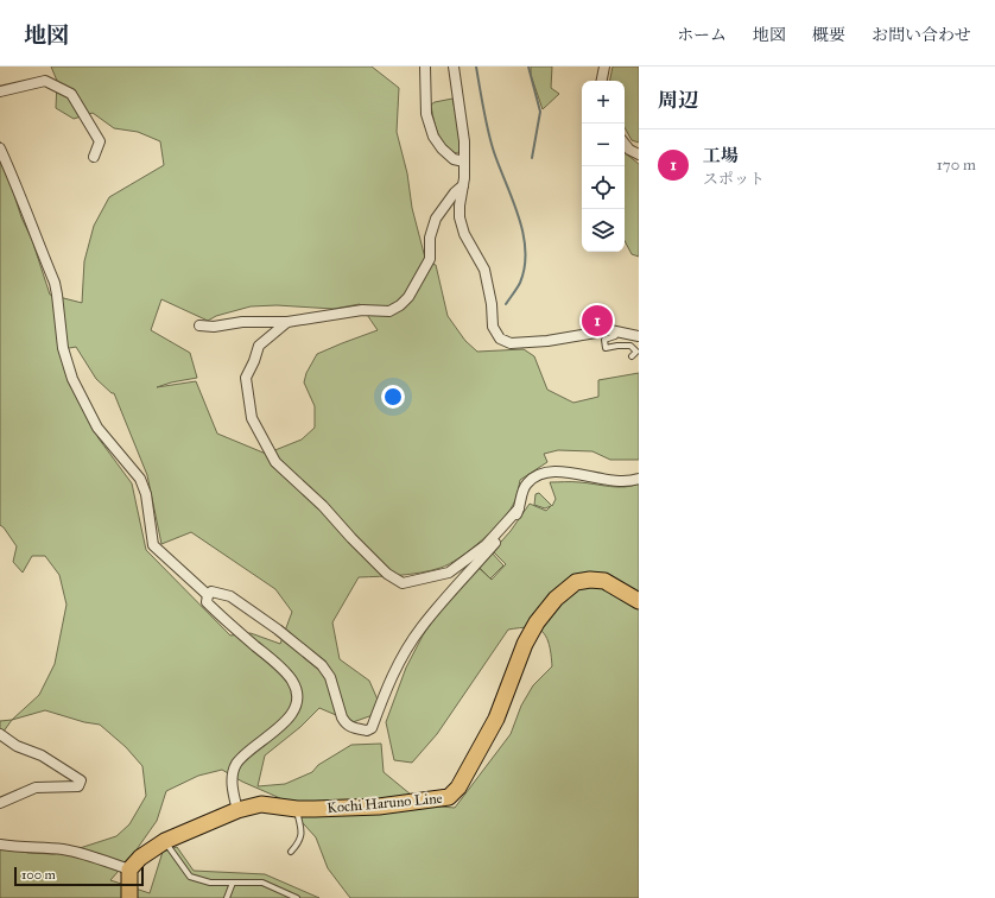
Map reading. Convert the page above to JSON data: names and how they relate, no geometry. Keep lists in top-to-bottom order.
{
  "streets": {
    "main road": ["Kochi Haruno Line"]
  },
  "scale_bar": "100 m",
  "page": {
    "header": "地図",
    "nav": [
      "ホーム",
      "地図",
      "概要",
      "お問い合わせ"
    ],
    "heading": "周辺",
    "map_buttons": ["+", "−"],
    "list": [
      {
        "mark": "1",
        "name": "工場",
        "note": "スポット",
        "value": "170 m"
      }
    ],
    "pins": "1",
    "scale": "100 m"
  }
}
